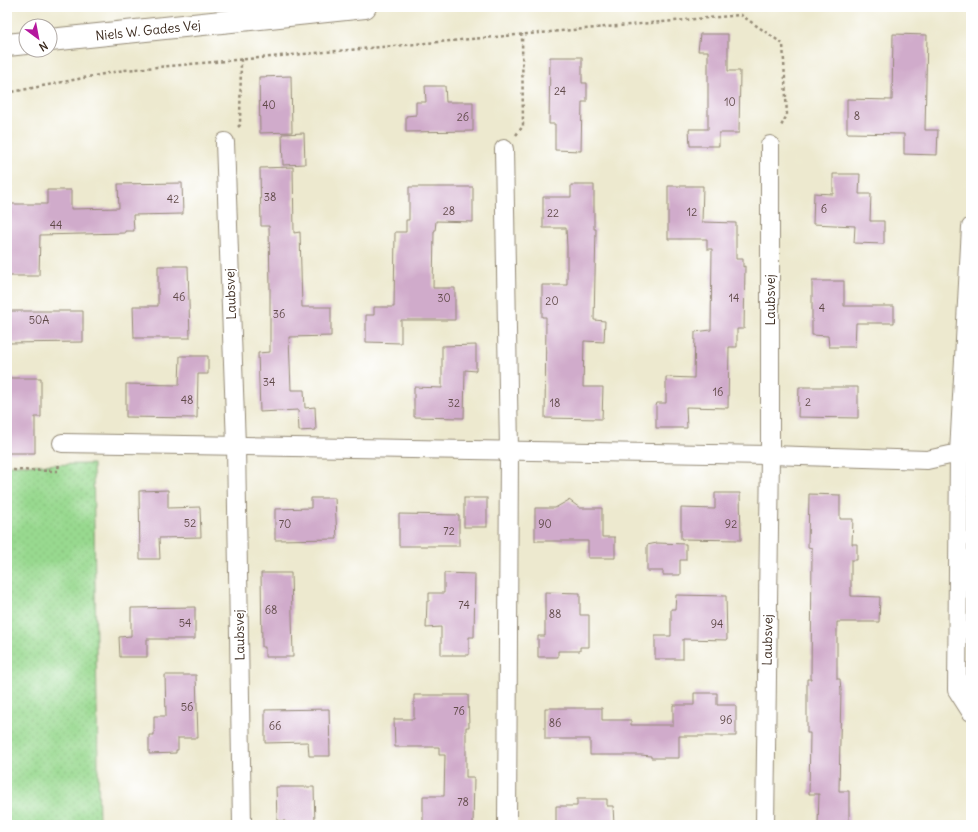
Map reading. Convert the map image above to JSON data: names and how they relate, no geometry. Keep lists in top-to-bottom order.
{
  "streets": {
    "street": ["Niels W. Gades Vej", "Laubsvej"]
  },
  "house_numbers": [
    "24",
    "10",
    "40",
    "8",
    "26",
    "38",
    "42",
    "6",
    "28",
    "12",
    "22",
    "44",
    "46",
    "30",
    "14",
    "20",
    "4",
    "36",
    "50A",
    "34",
    "16",
    "48",
    "2",
    "32",
    "18",
    "52",
    "70",
    "90",
    "92",
    "72",
    "74",
    "68",
    "88",
    "54",
    "94",
    "56",
    "76",
    "96",
    "86",
    "66",
    "78"
  ],
  "north": "bottom right"
}
